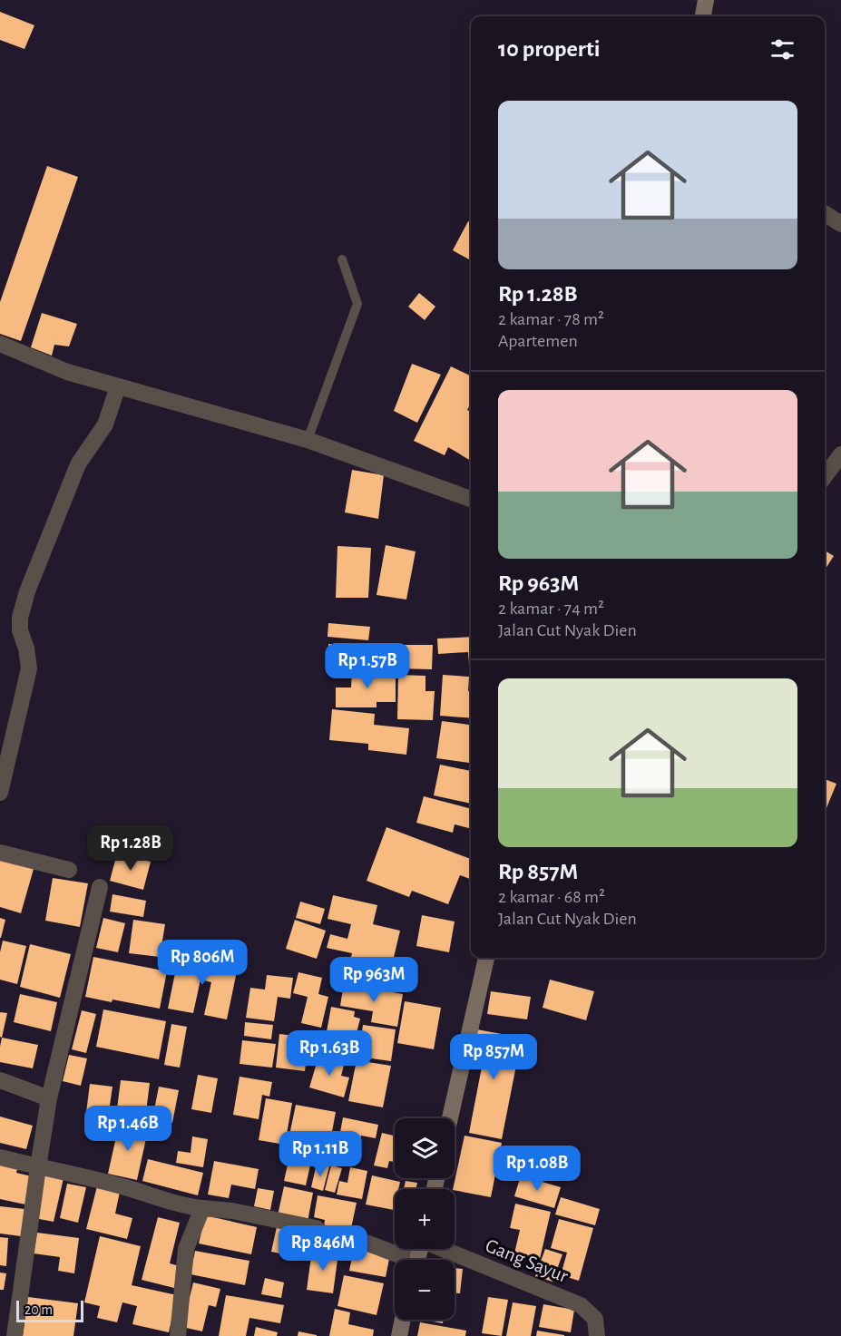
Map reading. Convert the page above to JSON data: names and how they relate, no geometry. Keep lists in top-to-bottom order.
{
  "streets": {
    "street": ["Gang Sayur"]
  },
  "scale_bar": "20 m",
  "page": {
    "heading": "10 properti",
    "list": [
      {
        "name": "Rp 1.28B",
        "note": "2 kamar · 78 m² · Apartemen"
      },
      {
        "name": "Rp 963M",
        "note": "2 kamar · 74 m² · Jalan Cut Nyak Dien"
      },
      {
        "name": "Rp 857M",
        "note": "2 kamar · 68 m² · Jalan Cut Nyak Dien"
      }
    ],
    "price": [
      "Rp 1.57B",
      "Rp 1.28B",
      "Rp 806M",
      "Rp 963M",
      "Rp 1.63B",
      "Rp 857M",
      "Rp 1.46B",
      "Rp 1.11B",
      "Rp 1.08B",
      "Rp 846M"
    ],
    "map_buttons": ["+", "−"],
    "scale": "20 m"
  }
}
